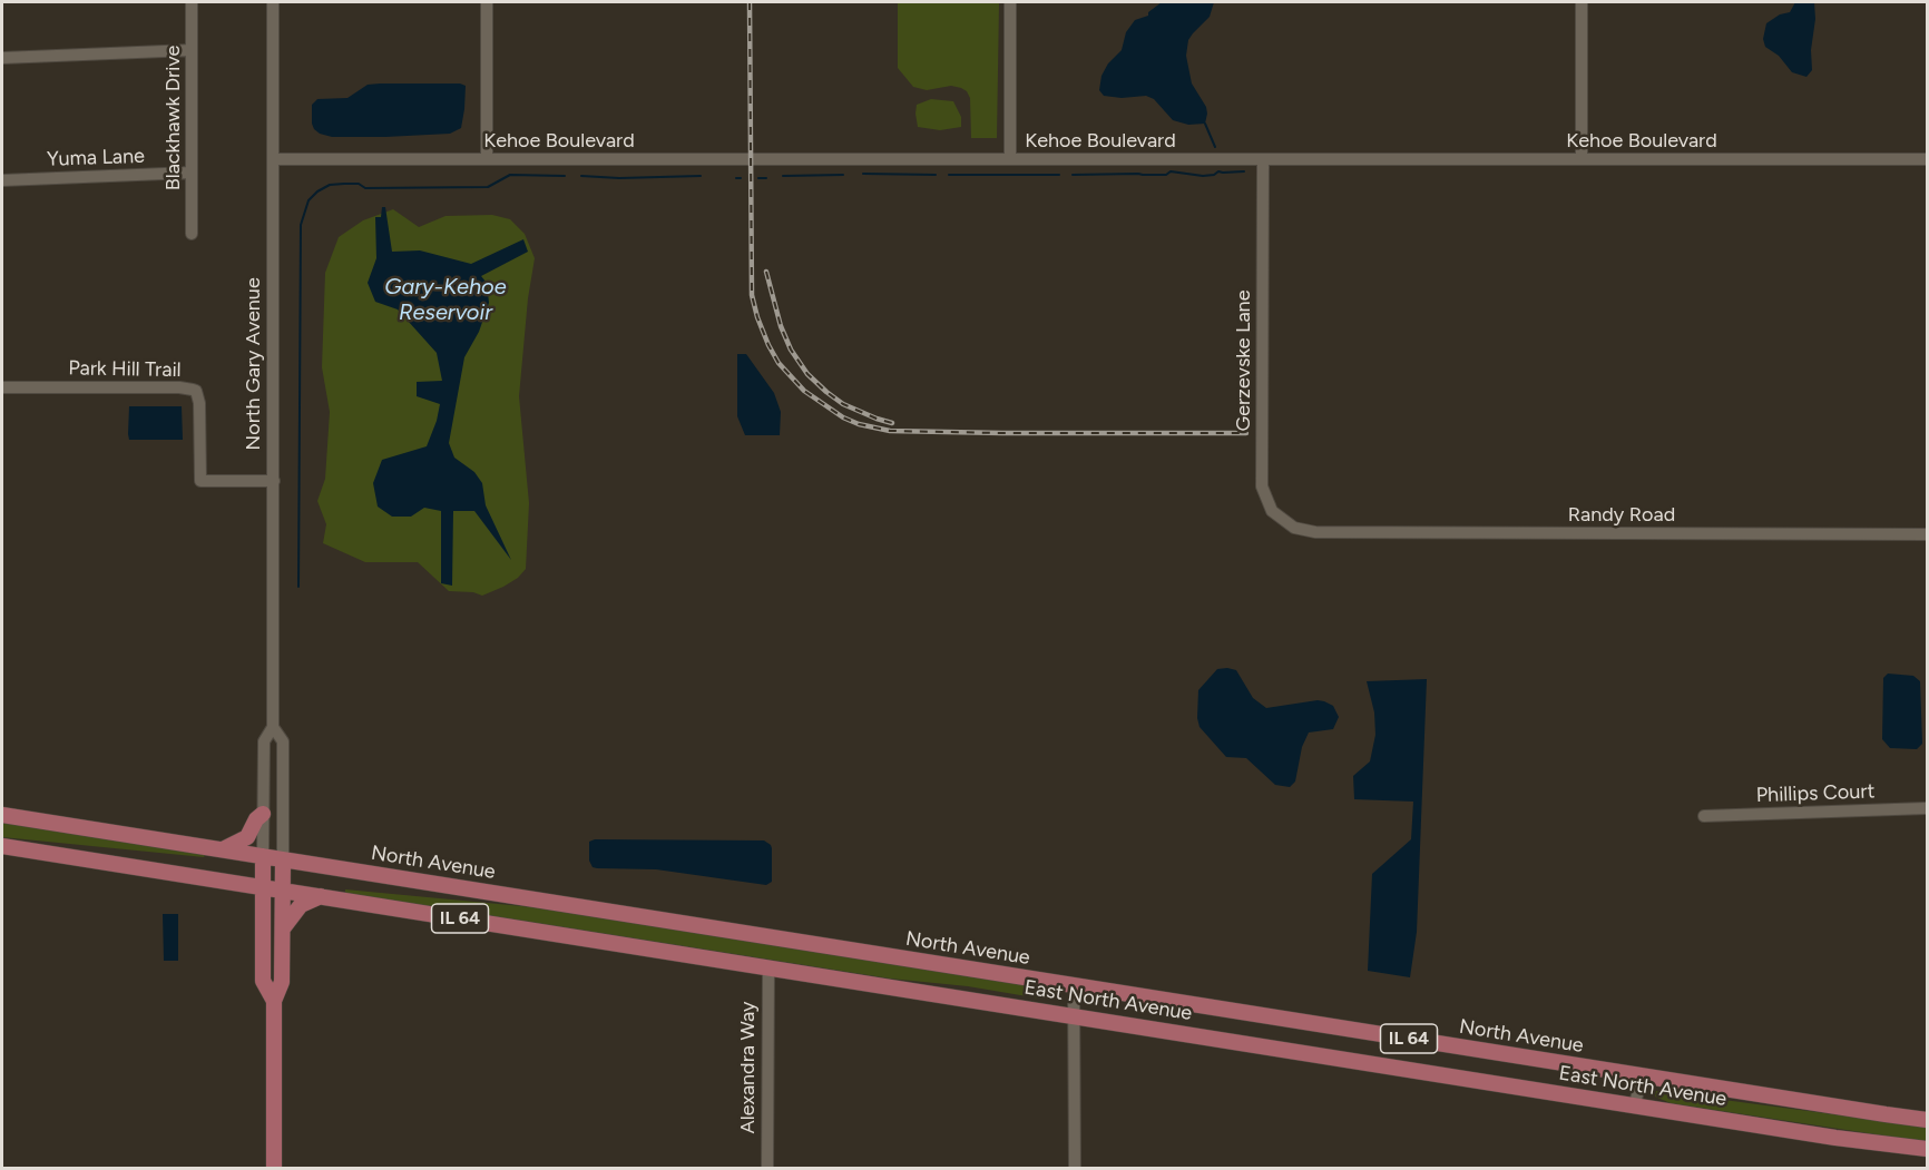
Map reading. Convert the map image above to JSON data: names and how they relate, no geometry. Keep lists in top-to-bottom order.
{
  "streets": {
    "main road": [
      "North Gary Avenue",
      "North Avenue",
      "IL 64",
      "East North Avenue"
    ],
    "street": [
      "Blackhawk Drive",
      "Kehoe Boulevard",
      "Yuma Lane",
      "Gerzevske Lane",
      "Park Hill Trail",
      "Randy Road",
      "Phillips Court",
      "Alexandra Way"
    ]
  },
  "crossings": [
    ["Blackhawk Drive", "Yuma Lane"],
    ["Kehoe Boulevard", "Gerzevske Lane"],
    ["Kehoe Boulevard", "North Gary Avenue"],
    ["Gerzevske Lane", "Randy Road"],
    ["North Gary Avenue", "Park Hill Trail"],
    ["North Gary Avenue", "North Avenue"],
    ["North Gary Avenue", "IL 64"],
    ["North Gary Avenue", "East North Avenue"],
    ["IL 64", "East North Avenue"],
    ["East North Avenue", "Alexandra Way"]
  ],
  "water": ["Gary-Kehoe Reservoir"]
}
